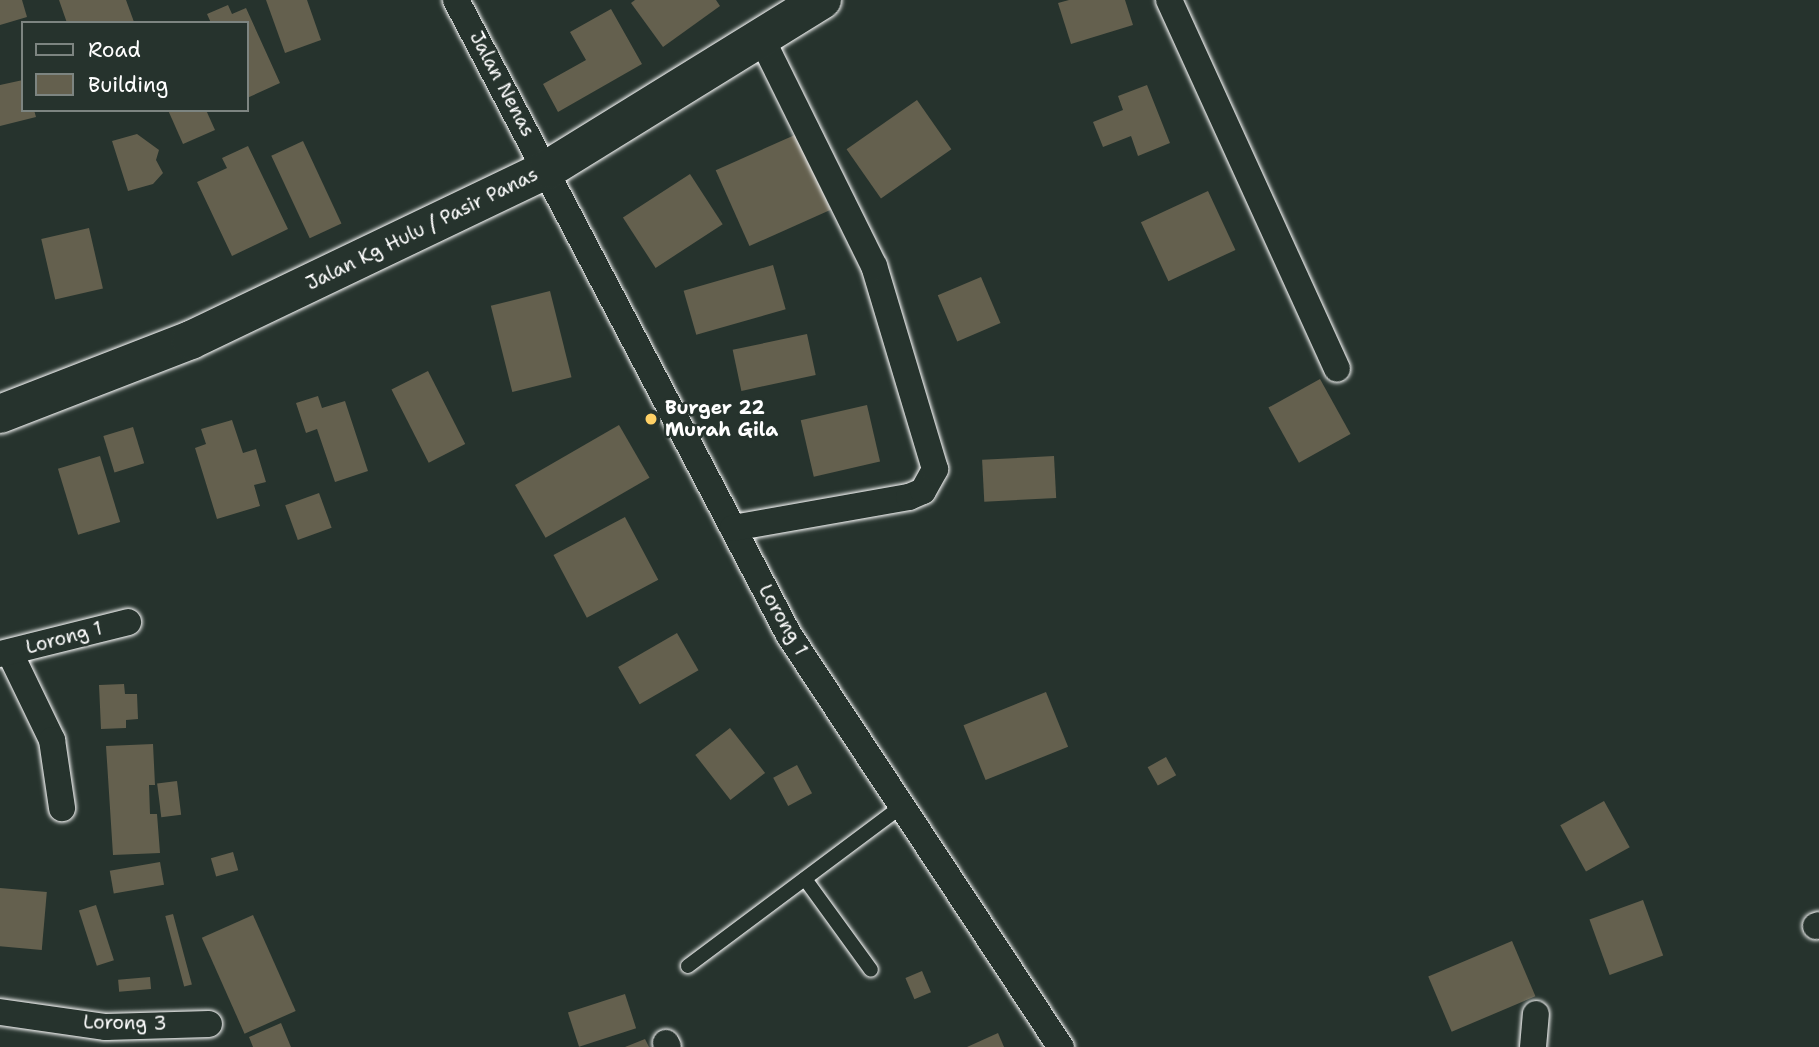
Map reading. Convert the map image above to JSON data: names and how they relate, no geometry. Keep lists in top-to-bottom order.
{
  "streets": {
    "main road": ["Jalan Kg Hulu / Pasir Panas"],
    "street": ["Jalan Nenas", "Lorong 1", "Lorong 3"]
  },
  "crossings": [
    ["Jalan Nenas", "Jalan Kg Hulu / Pasir Panas"],
    ["Jalan Nenas", "Lorong 1"],
    ["Jalan Kg Hulu / Pasir Panas", "Lorong 1"]
  ],
  "places": ["Burger 22 Murah Gila"],
  "legend": ["Road", "Building"]
}
